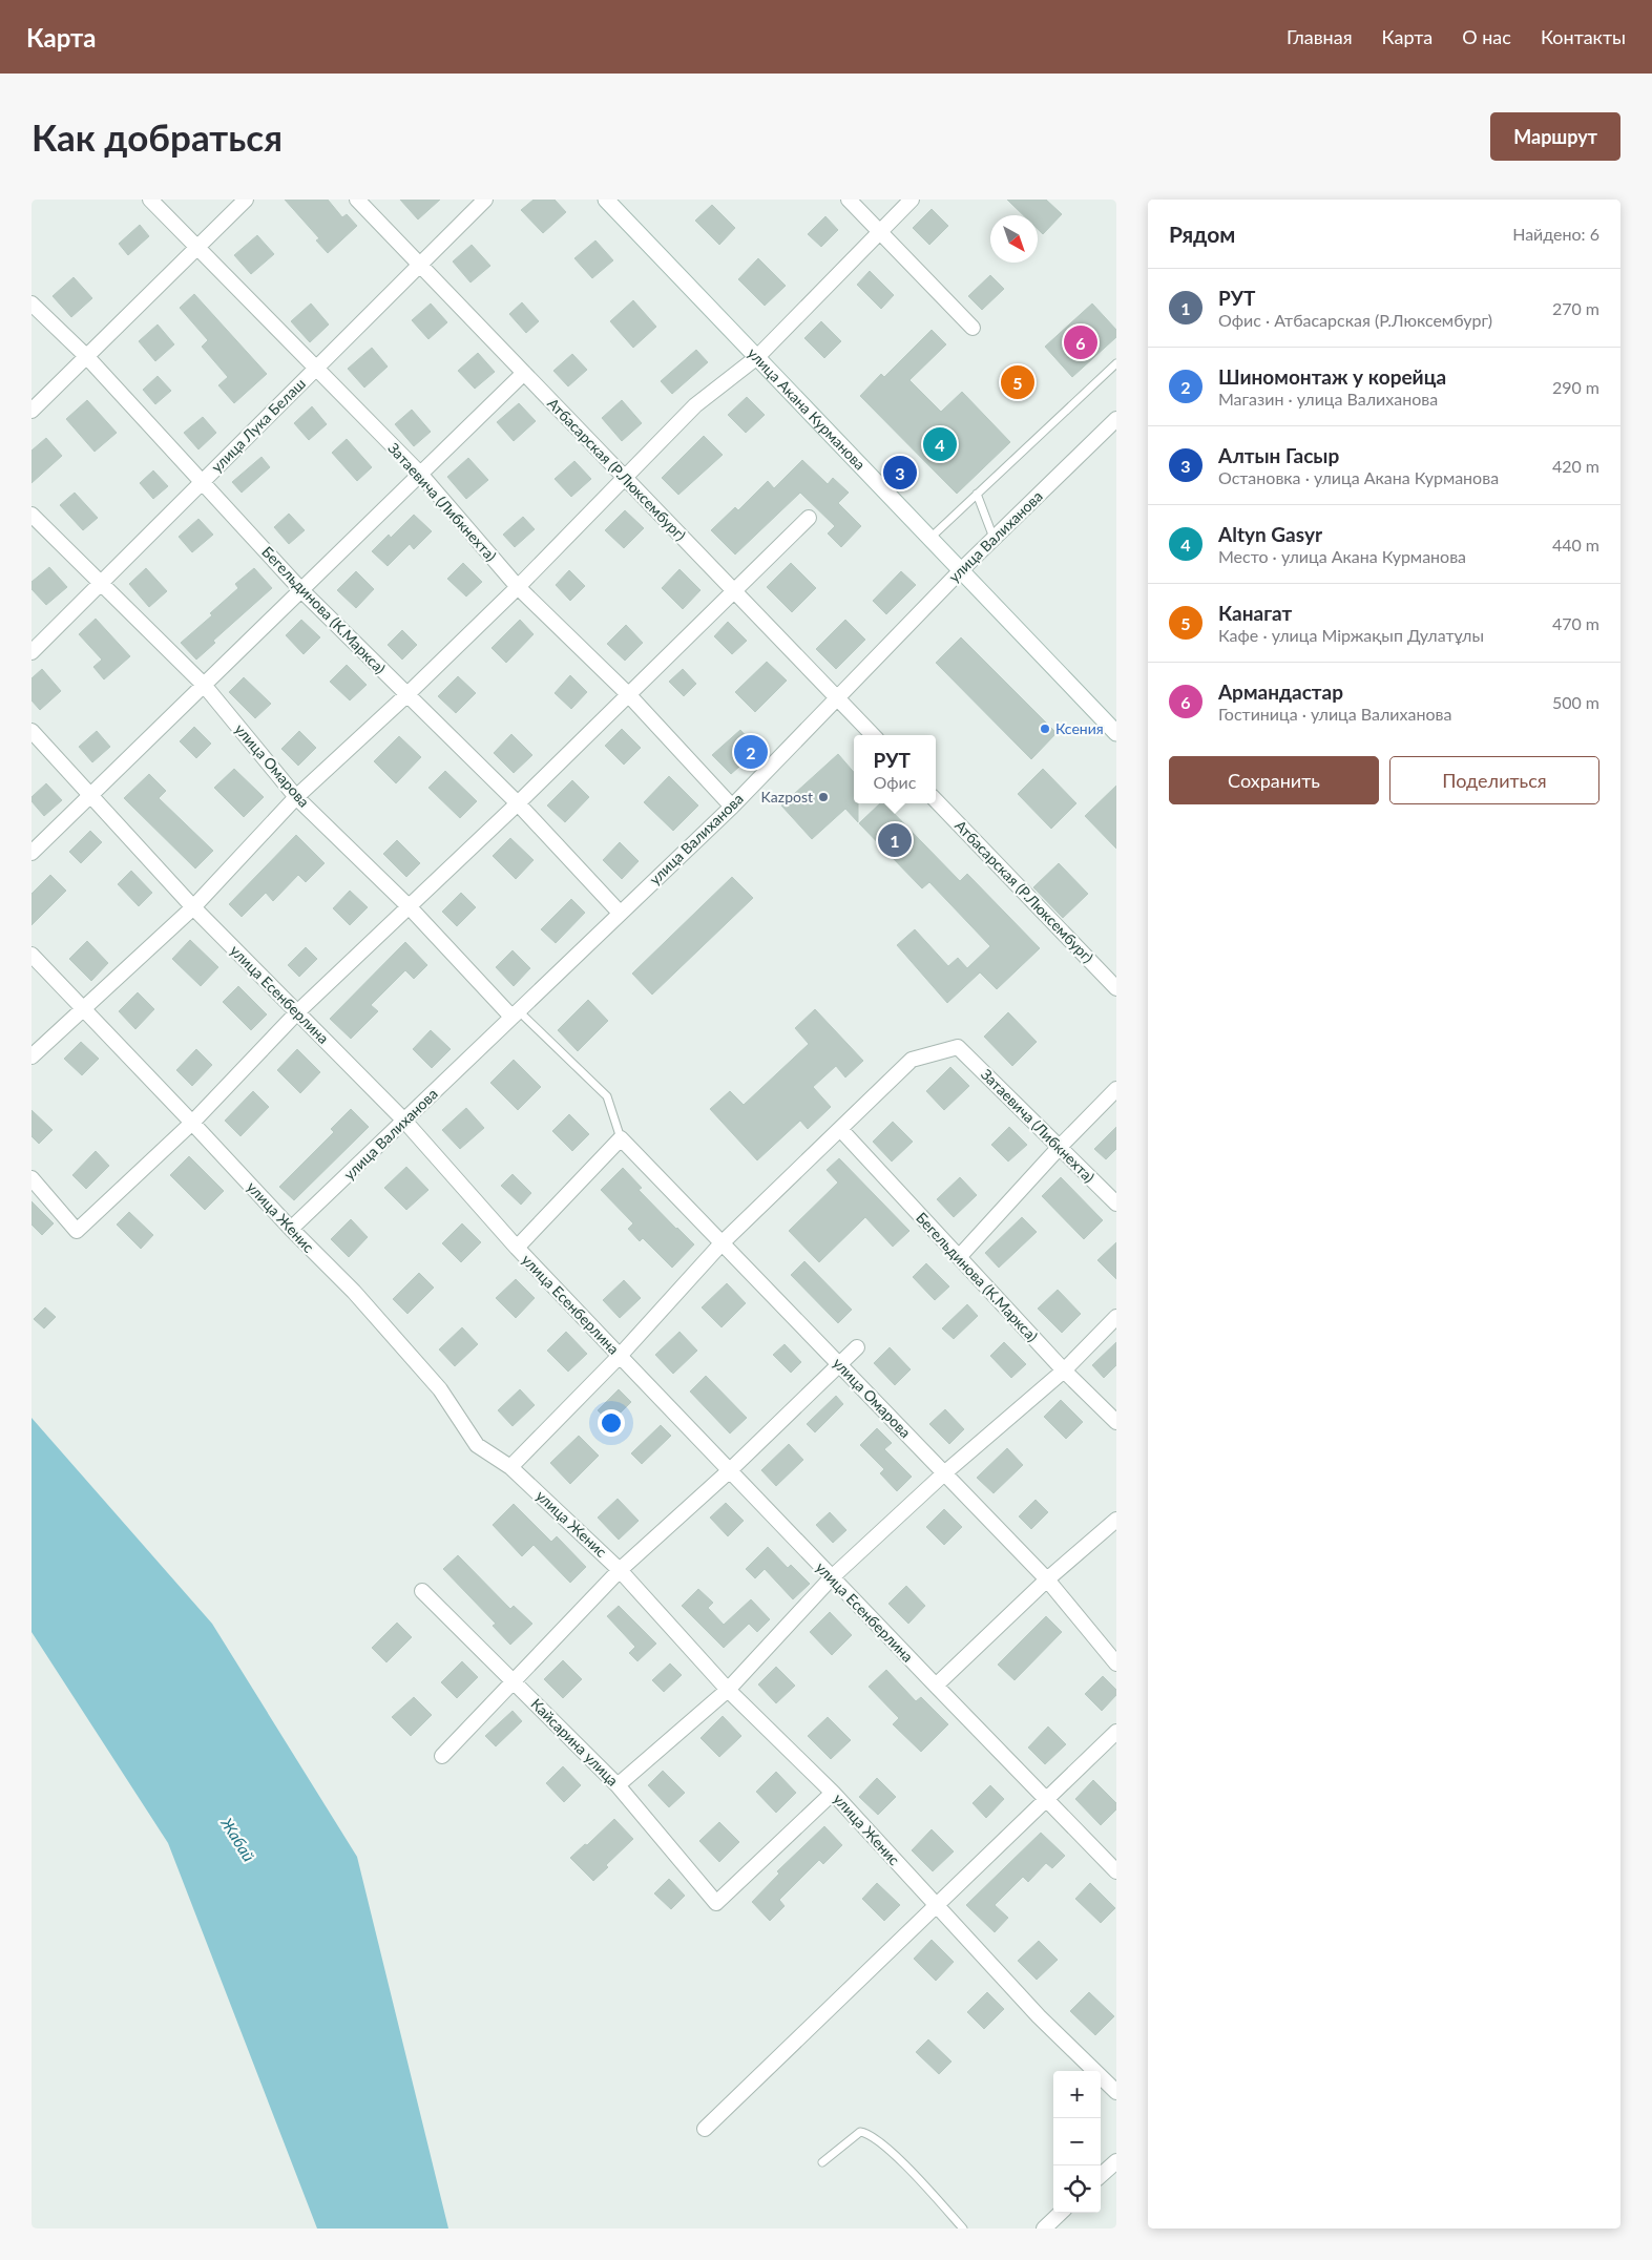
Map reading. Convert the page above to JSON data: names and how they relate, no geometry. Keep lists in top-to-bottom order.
{
  "streets": {
    "main road": ["улица Акана Курманова"],
    "street": [
      "улица Лука Белаш",
      "Атбасарская (Р.Люксембург)",
      "Затаевича (Либкнехта)",
      "улица Валиханова",
      "Бегельдинова (К.Маркса)",
      "улица Омарова",
      "улица Есенберлина",
      "улица Женис",
      "Кайсарина улица"
    ]
  },
  "crossings": [
    ["улица Акана Курманова", "улица Валиханова"],
    ["улица Лука Белаш", "Атбасарская (Р.Люксембург)"],
    ["улица Лука Белаш", "Затаевича (Либкнехта)"],
    ["улица Лука Белаш", "Бегельдинова (К.Маркса)"],
    ["улица Лука Белаш", "улица Омарова"],
    ["Атбасарская (Р.Люксембург)", "улица Валиханова"],
    ["Затаевича (Либкнехта)", "улица Валиханова"],
    ["Затаевича (Либкнехта)", "Бегельдинова (К.Маркса)"],
    ["улица Валиханова", "Бегельдинова (К.Маркса)"],
    ["улица Валиханова", "улица Омарова"],
    ["улица Валиханова", "улица Есенберлина"],
    ["улица Валиханова", "улица Женис"],
    ["улица Женис", "Кайсарина улица"]
  ],
  "water": ["Жабай"],
  "places": ["Ксения", "Kazpost"],
  "north": "bottom right",
  "page": {
    "header": "Карта",
    "nav": [
      "Главная",
      "Карта",
      "О нас",
      "Контакты"
    ],
    "buttons": [
      "Маршрут",
      ["Сохранить", "Поделиться"]
    ],
    "title": "Как добраться",
    "heading": ["Рядом", "Найдено: 6"],
    "list": [
      {
        "mark": "1",
        "name": "РУТ",
        "note": "Офис · Атбасарская (Р.Люксембург)",
        "value": "270 m"
      },
      {
        "mark": "2",
        "name": "Шиномонтаж у корейца",
        "note": "Магазин · улица Валиханова",
        "value": "290 m"
      },
      {
        "mark": "3",
        "name": "Алтын Гасыр",
        "note": "Остановка · улица Акана Курманова",
        "value": "420 m"
      },
      {
        "mark": "4",
        "name": "Altyn Gasyr",
        "note": "Место · улица Акана Курманова",
        "value": "440 m"
      },
      {
        "mark": "5",
        "name": "Канагат",
        "note": "Кафе · улица Міржақып Дулатұлы",
        "value": "470 m"
      },
      {
        "mark": "6",
        "name": "Армандастар",
        "note": "Гостиница · улица Валиханова",
        "value": "500 m"
      }
    ],
    "pins": [
      "6",
      "5",
      "4",
      "3",
      "2",
      "1"
    ],
    "popup": ["РУТ", "Офис"],
    "map_buttons": ["+", "−"]
  }
}
